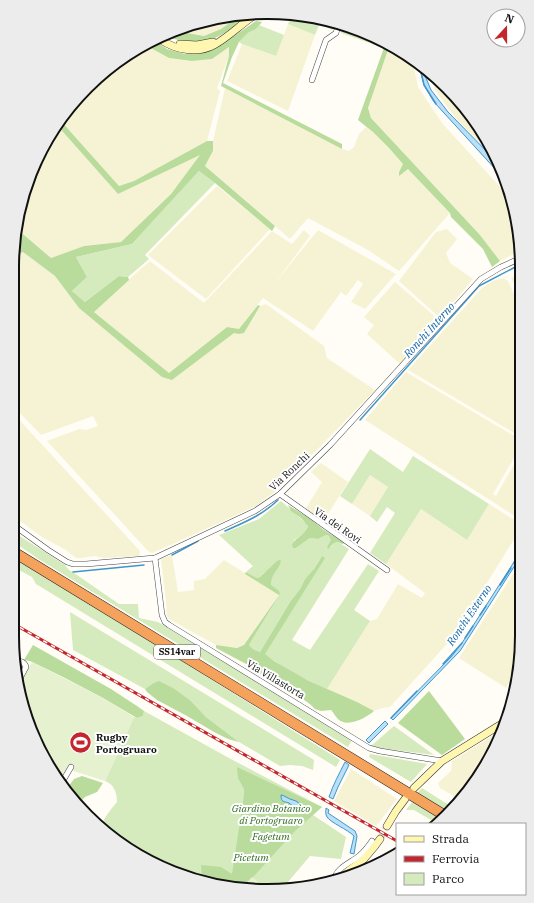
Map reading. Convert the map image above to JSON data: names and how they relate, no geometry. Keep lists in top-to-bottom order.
{
  "streets": {
    "highway": ["SS14var"],
    "street": ["Via Ronchi", "Via dei Rovi", "Via Villastorta"]
  },
  "crossings": [
    ["Via Ronchi", "Via dei Rovi"],
    ["Via Ronchi", "Via Villastorta"]
  ],
  "water": ["Ronchi Interno", "Ronchi Esterno"],
  "parks": ["Giardino Botanico di Portogruaro", "Fagetum", "Picetum"],
  "places": {
    "sports": ["Rugby Portogruaro"]
  },
  "legend": ["Strada", "Ferrovia", "Parco"],
  "north": "top"
}
